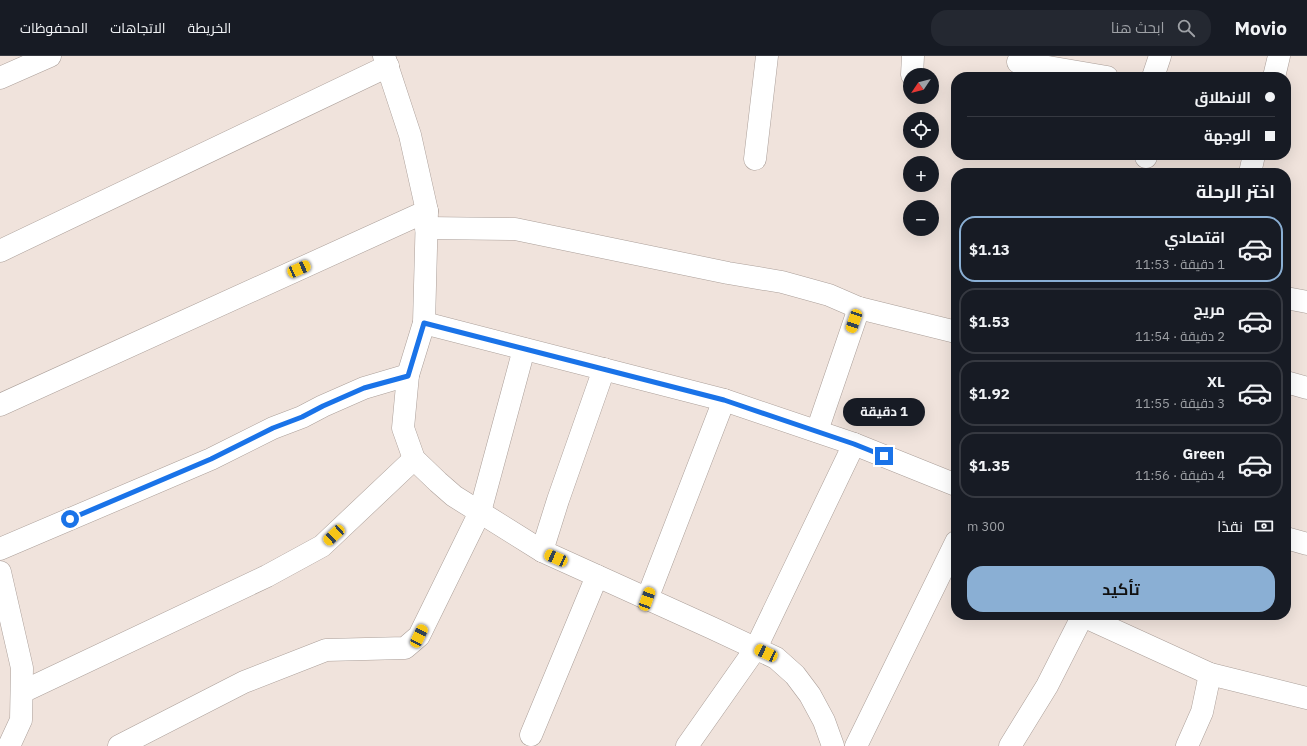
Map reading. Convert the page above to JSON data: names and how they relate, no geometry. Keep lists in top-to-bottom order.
{
  "north": "bottom left",
  "page": {
    "header": "Movio",
    "search": "ابحث هنا",
    "nav": ["الخريطة", "الاتجاهات", "المحفوظات"],
    "map_buttons": ["+", "−"],
    "banner": ["الانطلاق", "الوجهة"],
    "heading": "اختر الرحلة",
    "list": [
      {
        "name": "اقتصادي",
        "note": "1 دقيقة · 11:53",
        "value": "$1.13"
      },
      {
        "name": "مريح",
        "note": "2 دقيقة · 11:54",
        "value": "$1.53"
      },
      {
        "name": "XL",
        "note": "3 دقيقة · 11:55",
        "value": "$1.92"
      },
      {
        "name": "Green",
        "note": "4 دقيقة · 11:56",
        "value": "$1.35"
      }
    ],
    "bubble": "1 دقيقة",
    "pay": ["نقدًا", "300 m"],
    "buttons": "تأكيد"
  }
}
